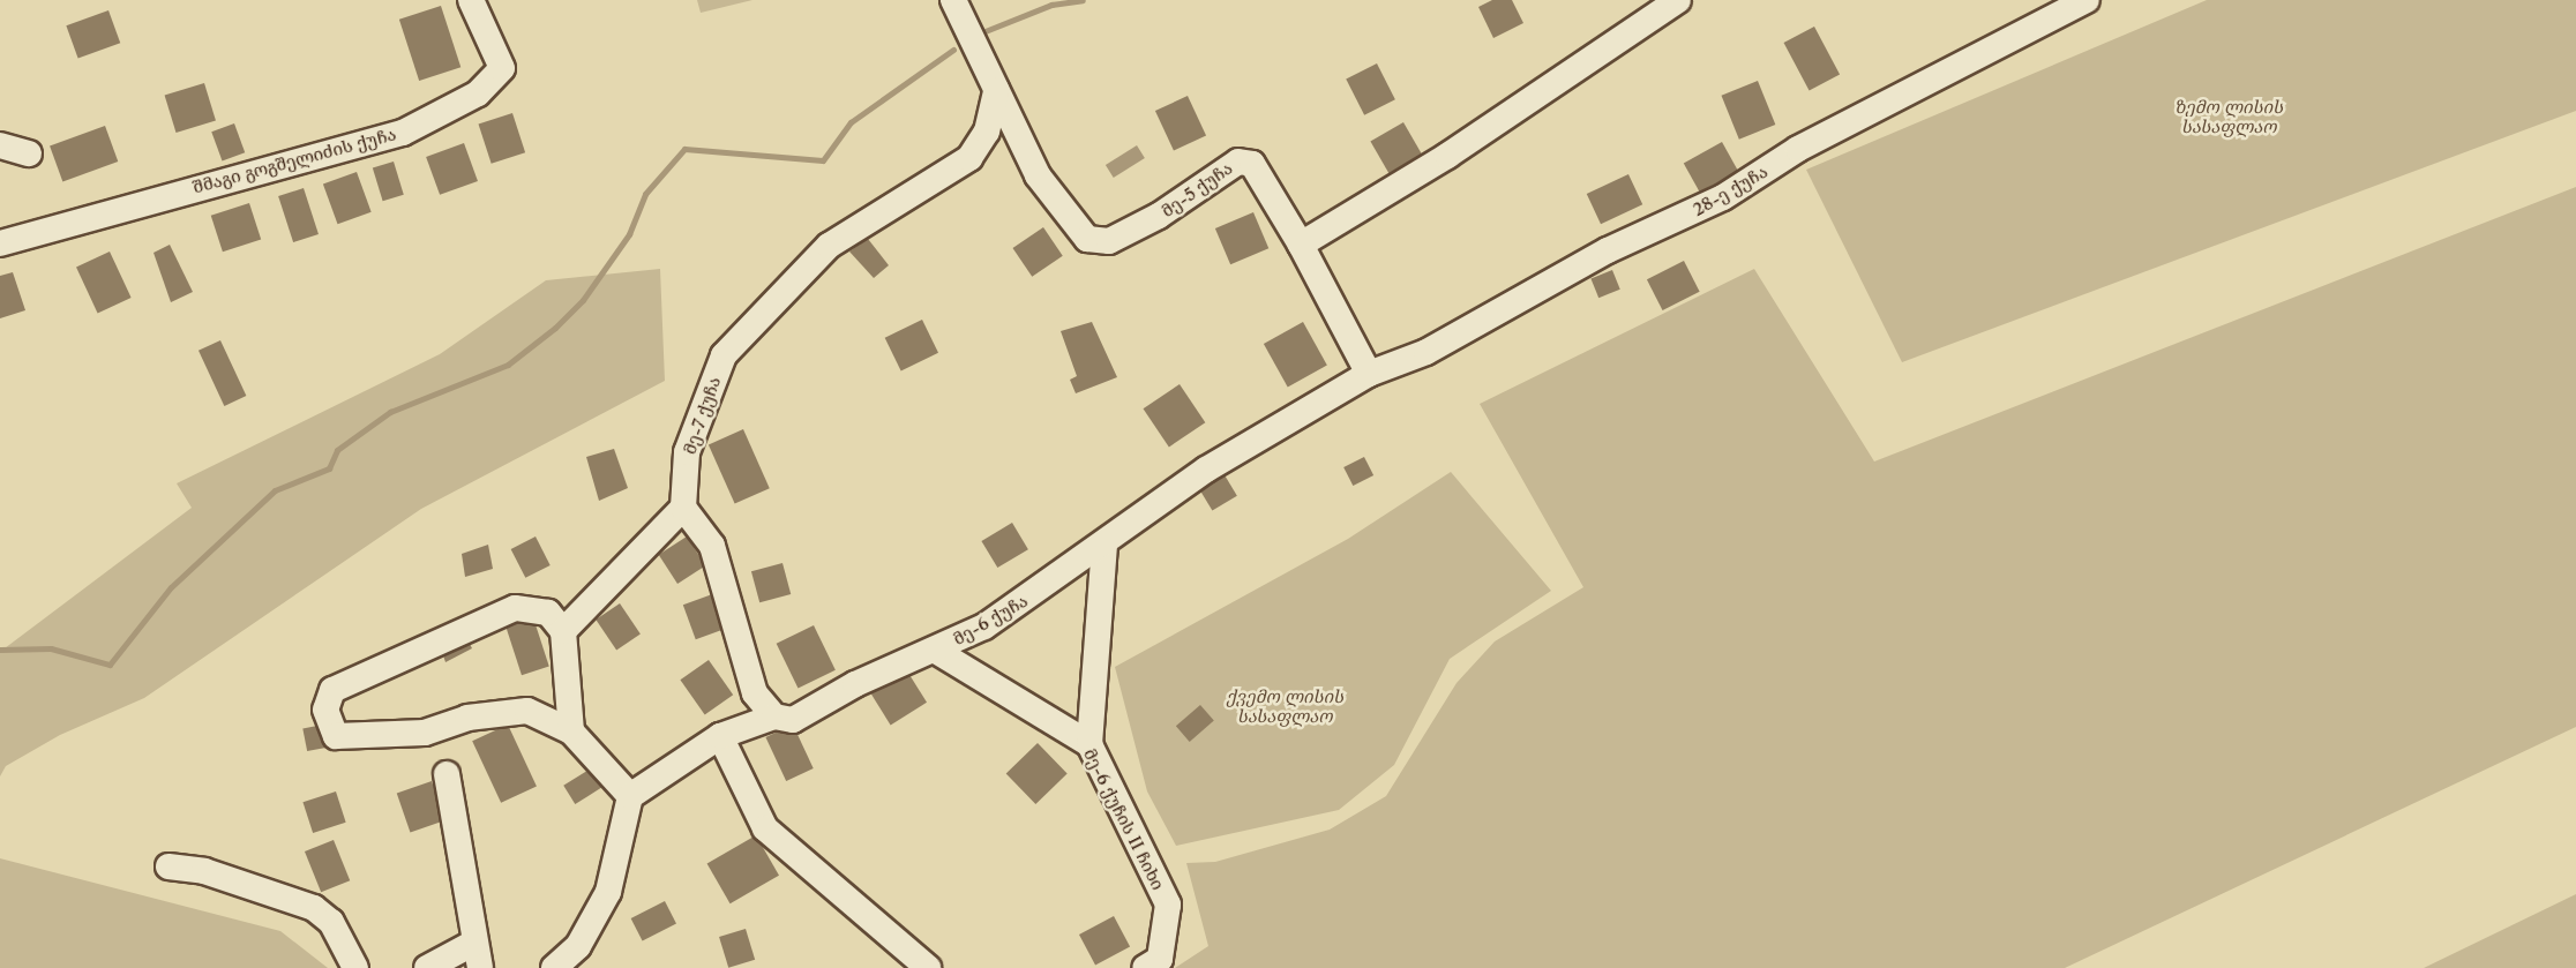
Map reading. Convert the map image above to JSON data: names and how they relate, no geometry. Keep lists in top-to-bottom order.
{
  "streets": {
    "street": [
      "შმაგი გოგშელიძის ქუჩა",
      "მე-5 ქუჩა",
      "28-ე ქუჩა",
      "მე-7 ქუჩა",
      "მე-6 ქუჩა",
      "მე-6 ქუჩის II ჩიხი"
    ]
  },
  "crossings": [
    ["მე-5 ქუჩა", "მე-7 ქუჩა"],
    ["28-ე ქუჩა", "მე-6 ქუჩა"],
    ["მე-6 ქუჩა", "მე-6 ქუჩის II ჩიხი"]
  ],
  "parks": ["ზემო ლისის სასაფლაო", "ქვემო ლისის სასაფლაო"]
}
